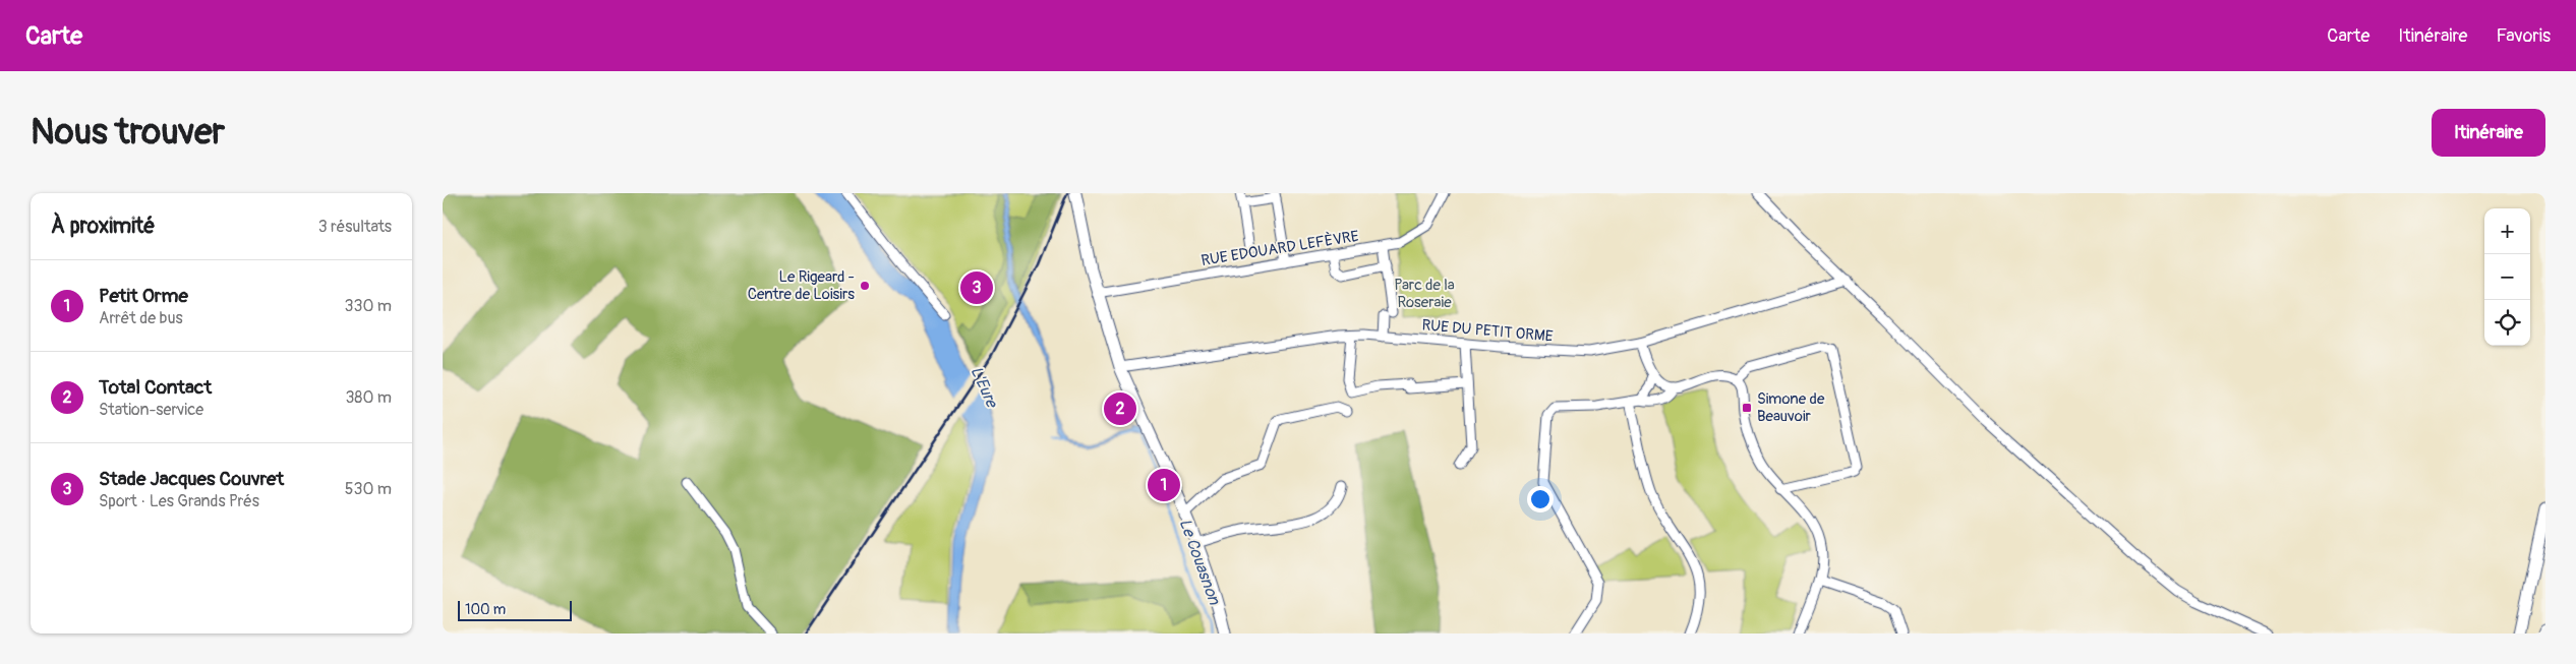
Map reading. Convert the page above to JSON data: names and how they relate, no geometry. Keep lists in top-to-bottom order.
{
  "streets": {
    "street": ["RUE EDOUARD LEFÈVRE", "RUE DU PETIT ORME"]
  },
  "water": ["L'Eure", "Le Couasnon"],
  "parks": ["Parc de la Roseraie"],
  "places": {
    "other": ["Le Rigeard - Centre de Loisirs"],
    "transit": ["Simone de Beauvoir"]
  },
  "scale_bar": "100 m",
  "page": {
    "header": "Carte",
    "nav": ["Carte", "Itinéraire", "Favoris"],
    "buttons": "Itinéraire",
    "title": "Nous trouver",
    "heading": ["À proximité", "3 résultats"],
    "map_buttons": ["+", "−"],
    "list": [
      {
        "mark": "1",
        "name": "Petit Orme",
        "note": "Arrêt de bus",
        "value": "330 m"
      },
      {
        "mark": "2",
        "name": "Total Contact",
        "note": "Station-service",
        "value": "380 m"
      },
      {
        "mark": "3",
        "name": "Stade Jacques Couvret",
        "note": "Sport · Les Grands Prés",
        "value": "530 m"
      }
    ],
    "pins": ["3", "2", "1"],
    "scale": "100 m"
  }
}
